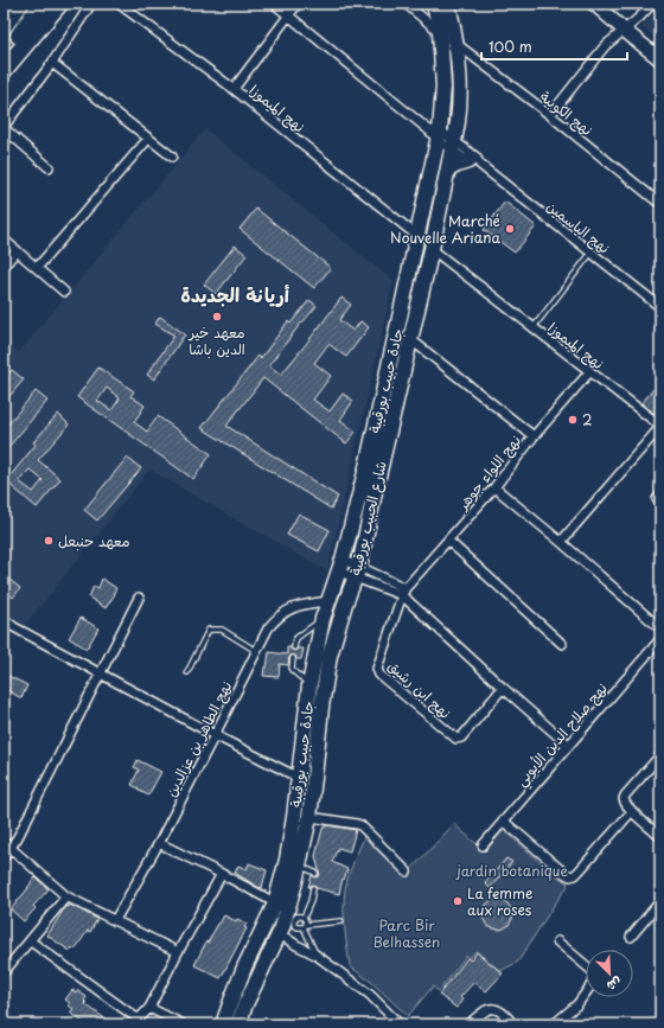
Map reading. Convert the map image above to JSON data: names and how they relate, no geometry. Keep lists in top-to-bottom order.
{
  "streets": {
    "main road": ["جادة حبيب بورقيبة", "شارع الحبيب بورقيبة"],
    "street": [
      "نهج الميموزا",
      "نهج الكوبية",
      "نهج الياسمين",
      "نهج اللواء جوهر",
      "نهج ابن رشيق",
      "نهج صلاح الدين الأيوبي",
      "نهج الطاهر بن عزالدين"
    ]
  },
  "crossings": [
    ["نهج الميموزا", "جادة حبيب بورقيبة"],
    ["نهج الميموزا", "نهج اللواء جوهر"],
    ["نهج الميموزا", "شارع الحبيب بورقيبة"],
    ["نهج الكوبية", "شارع الحبيب بورقيبة"],
    ["نهج الياسمين", "جادة حبيب بورقيبة"],
    ["نهج الياسمين", "شارع الحبيب بورقيبة"],
    ["جادة حبيب بورقيبة", "شارع الحبيب بورقيبة"],
    ["جادة حبيب بورقيبة", "نهج الطاهر بن عزالدين"],
    ["نهج اللواء جوهر", "نهج ابن رشيق"]
  ],
  "districts": ["أريانة الجديدة"],
  "parks": ["jardin botanique", "Parc Bir Belhassen"],
  "places": [
    "Marché Nouvelle Ariana",
    "معهد خير الدين باشا",
    "2",
    "معهد حنبعل",
    "La femme aux roses"
  ],
  "scale_bar": "100 m",
  "north": "bottom right"
}
